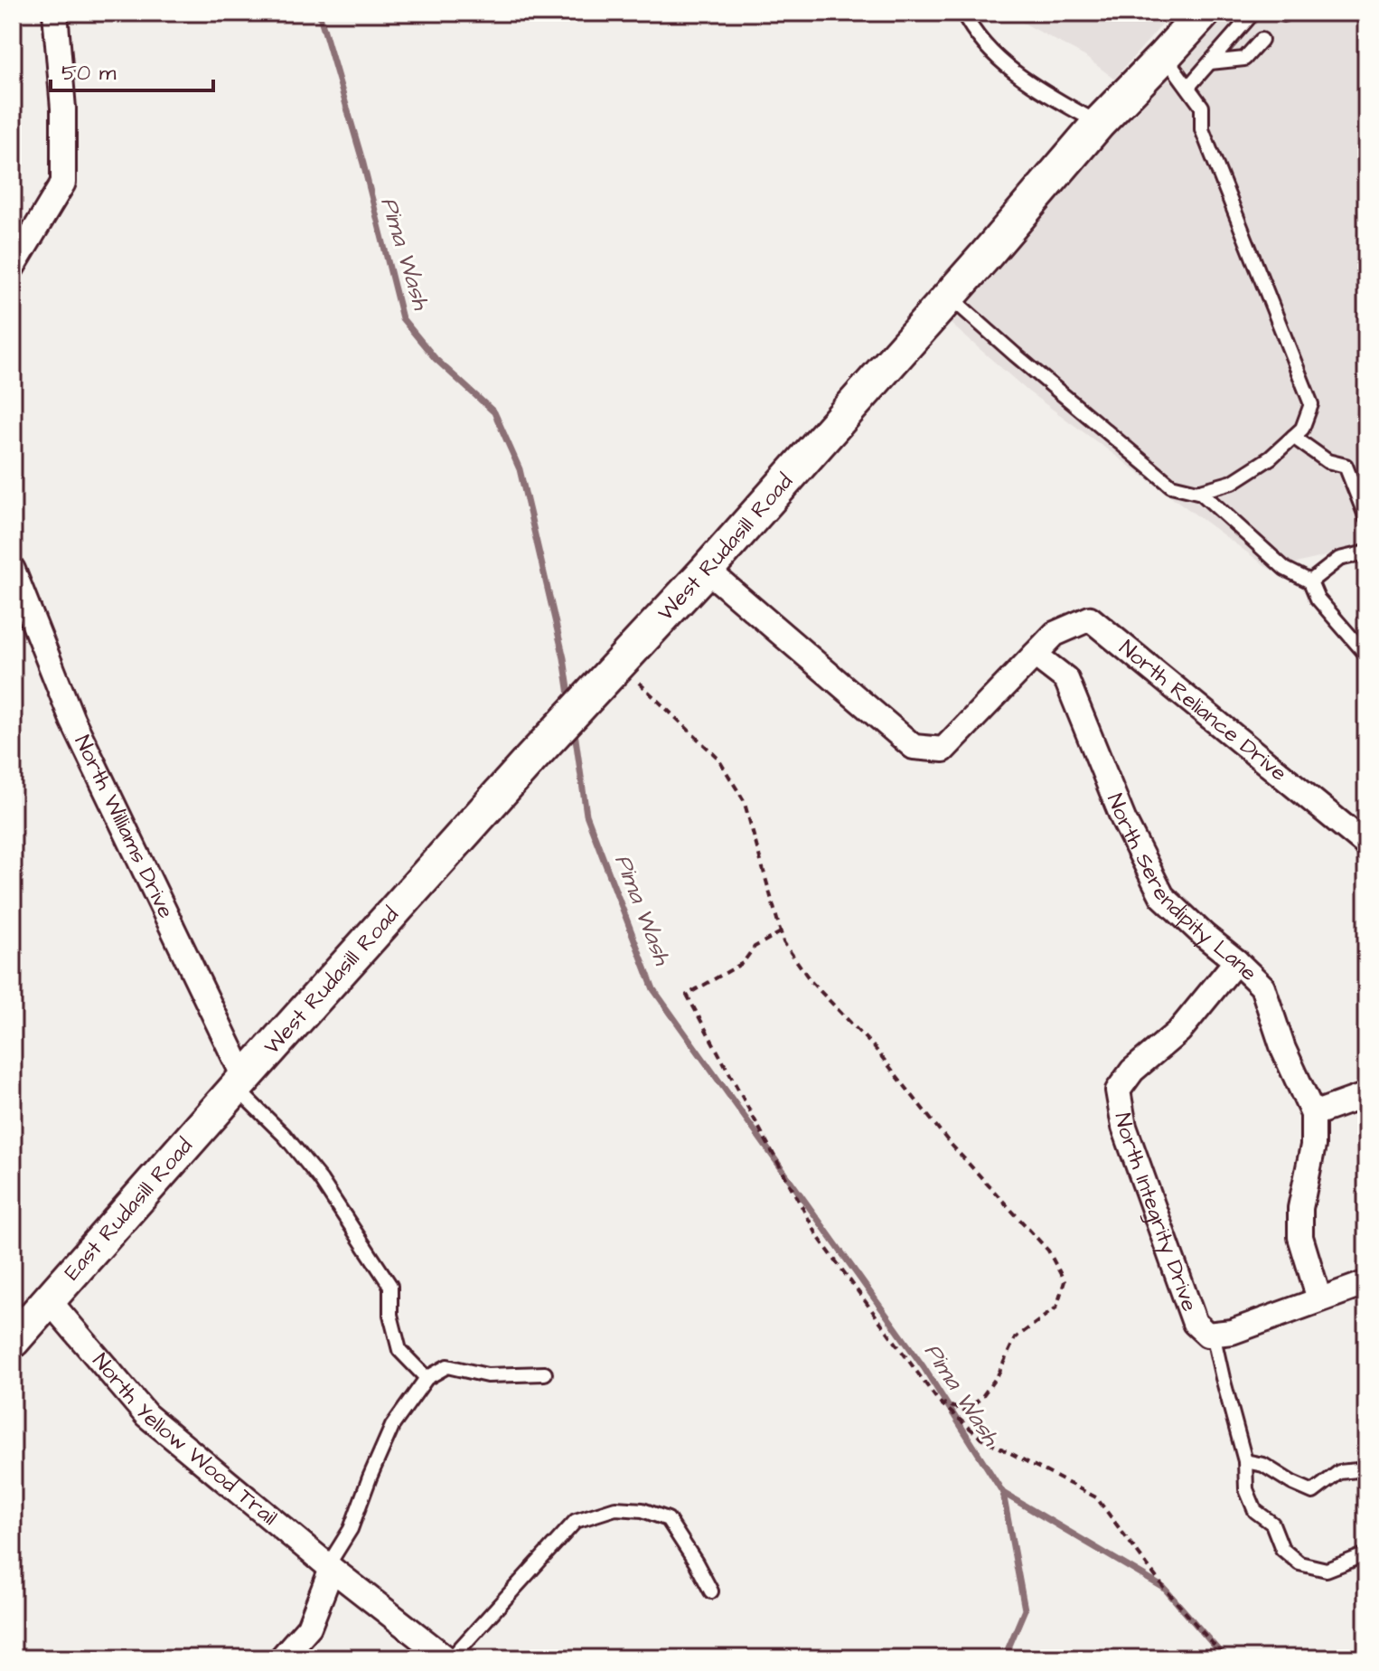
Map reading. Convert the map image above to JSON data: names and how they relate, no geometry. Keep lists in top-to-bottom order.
{
  "streets": {
    "street": [
      "West Rudasill Road",
      "North Reliance Drive",
      "North Williams Drive",
      "North Serendipity Lane",
      "East Rudasill Road",
      "North Integrity Drive",
      "North Yellow Wood Trail"
    ]
  },
  "crossings": [
    ["West Rudasill Road", "North Williams Drive"],
    ["West Rudasill Road", "East Rudasill Road"],
    ["North Reliance Drive", "North Serendipity Lane"],
    ["North Williams Drive", "East Rudasill Road"],
    ["North Serendipity Lane", "North Integrity Drive"],
    ["East Rudasill Road", "North Yellow Wood Trail"]
  ],
  "water": ["Pima Wash"],
  "scale_bar": "50 m"
}
